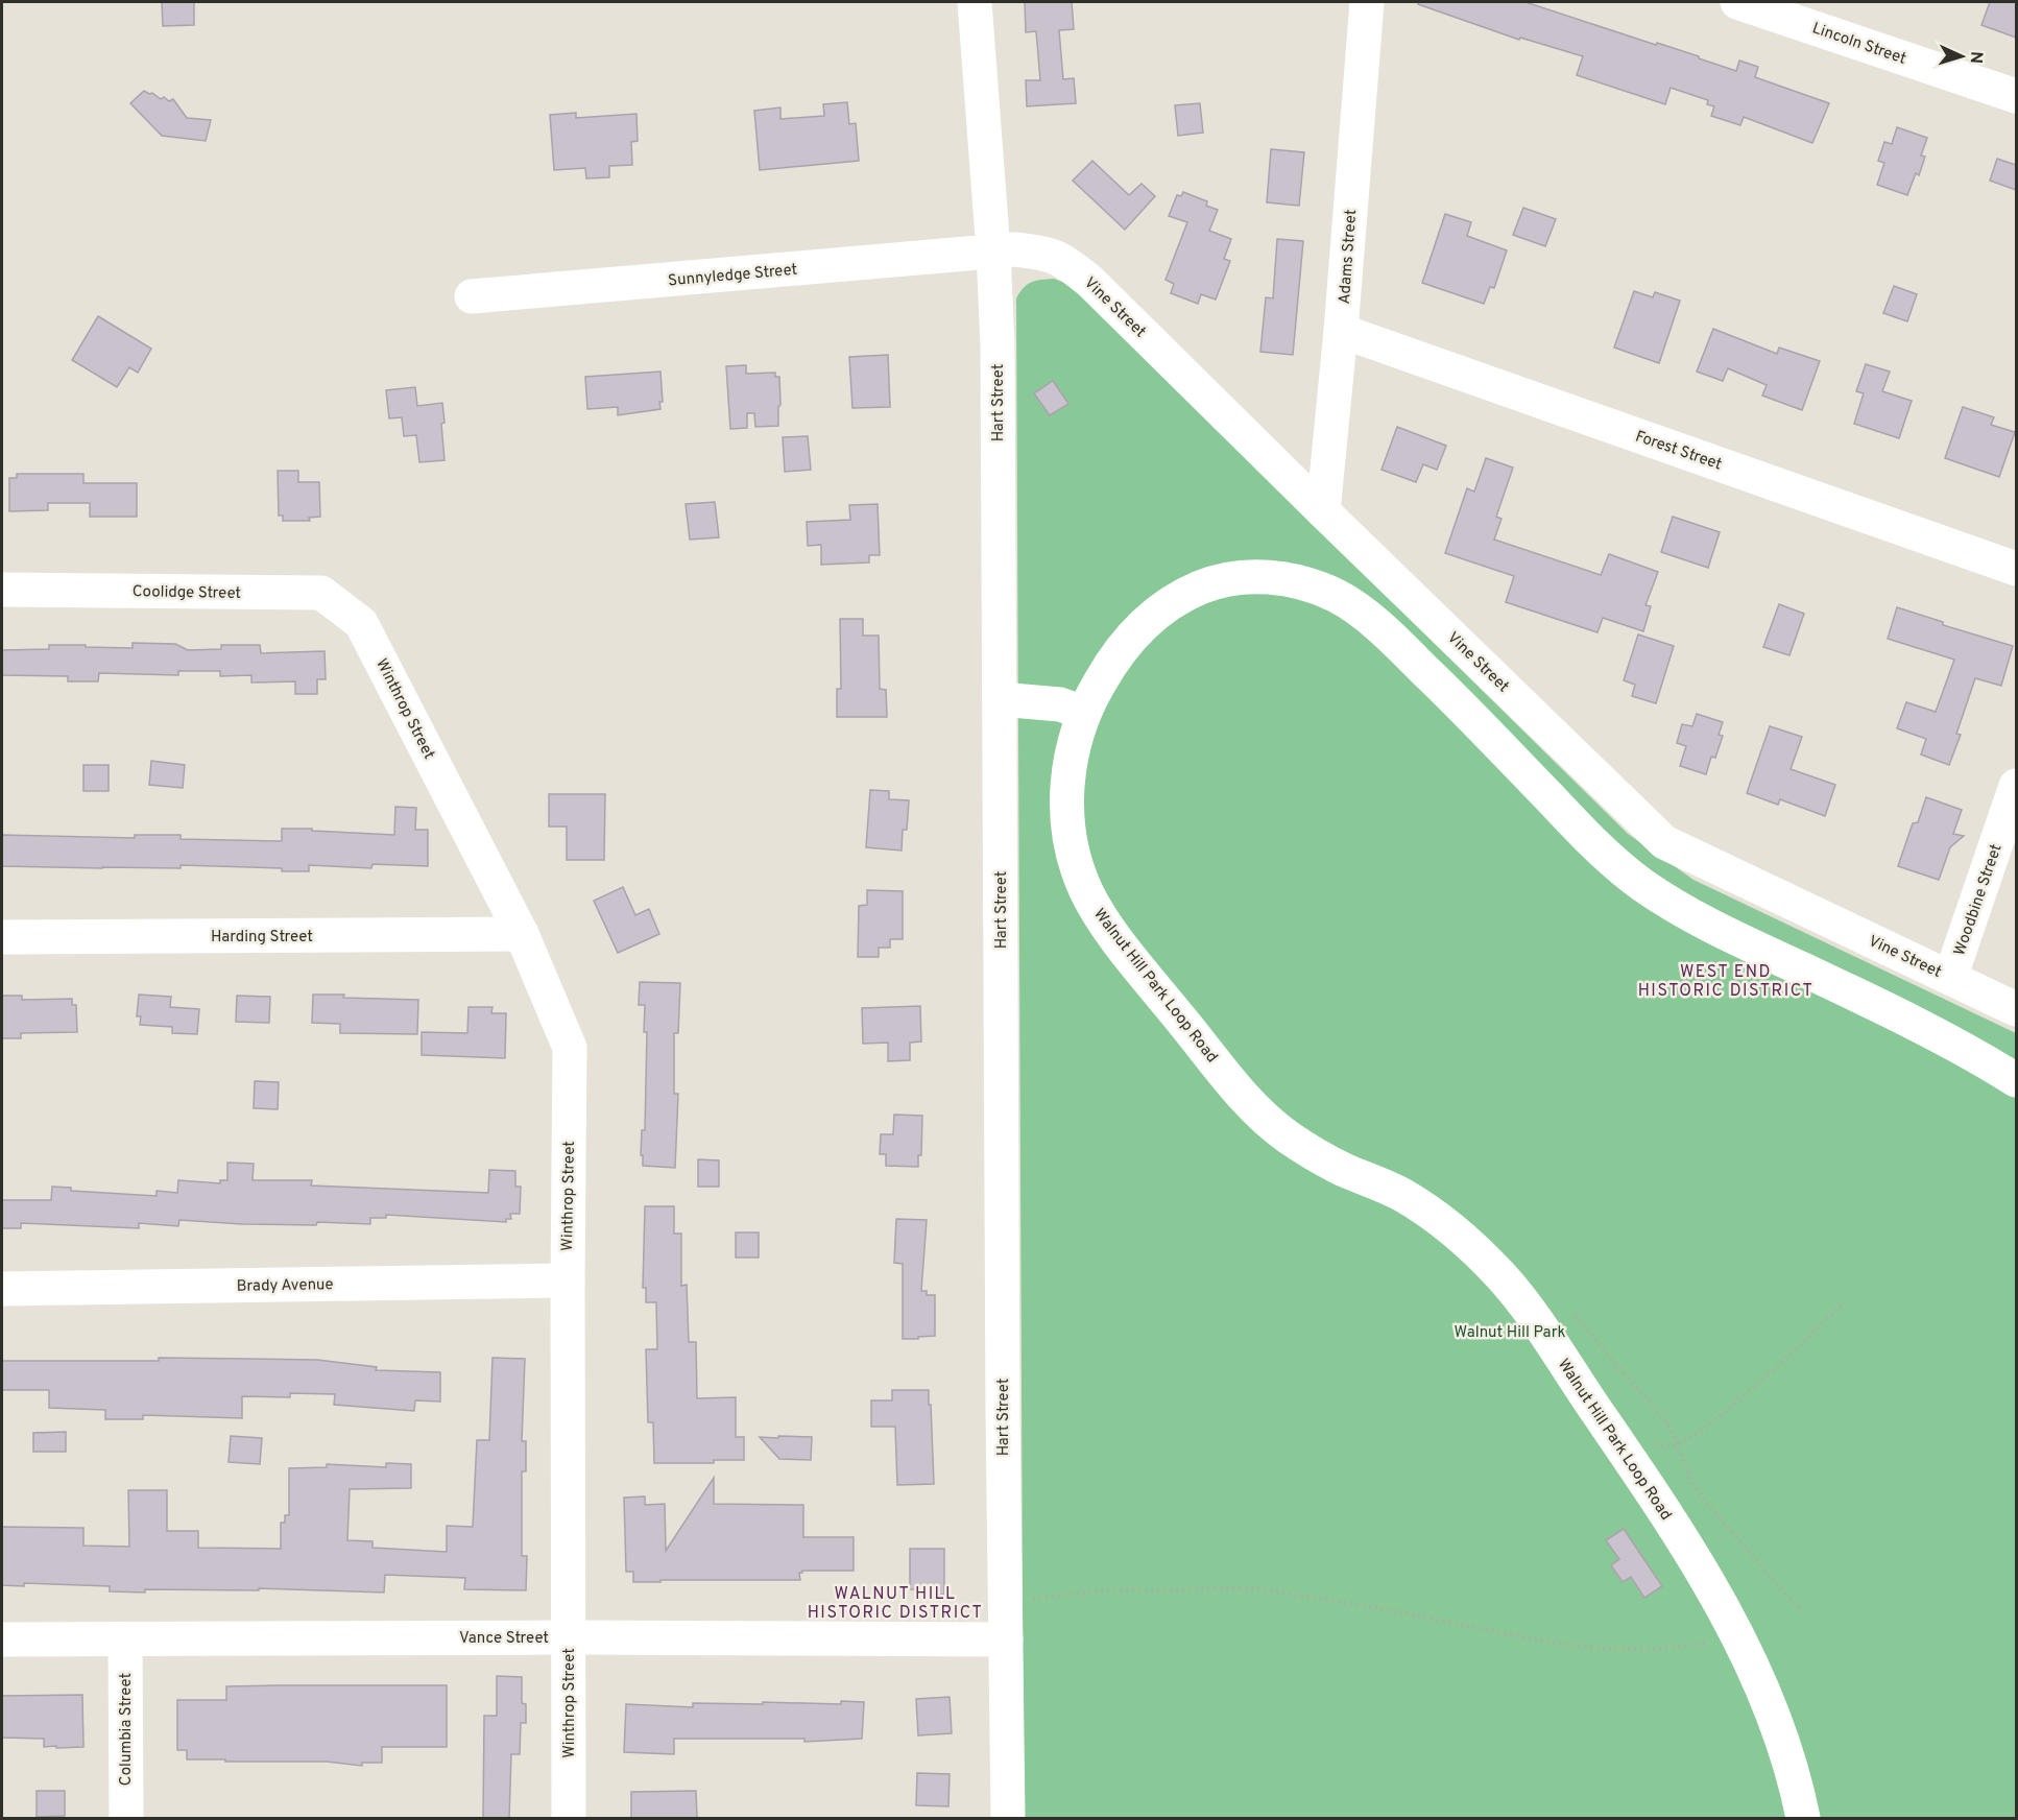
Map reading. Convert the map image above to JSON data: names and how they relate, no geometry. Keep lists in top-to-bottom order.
{
  "streets": {
    "street": [
      "Lincoln Street",
      "Adams Street",
      "Sunnyledge Street",
      "Vine Street",
      "Hart Street",
      "Forest Street",
      "Coolidge Street",
      "Winthrop Street",
      "Woodbine Street",
      "Harding Street",
      "Walnut Hill Park Loop Road",
      "Brady Avenue",
      "Vance Street",
      "Columbia Street"
    ]
  },
  "crossings": [
    ["Adams Street", "Vine Street"],
    ["Adams Street", "Forest Street"],
    ["Sunnyledge Street", "Vine Street"],
    ["Sunnyledge Street", "Hart Street"],
    ["Vine Street", "Hart Street"],
    ["Vine Street", "Woodbine Street"],
    ["Hart Street", "Vance Street"],
    ["Coolidge Street", "Winthrop Street"],
    ["Winthrop Street", "Harding Street"],
    ["Winthrop Street", "Brady Avenue"],
    ["Winthrop Street", "Vance Street"],
    ["Vance Street", "Columbia Street"]
  ],
  "districts": ["WEST END HISTORIC DISTRICT", "WALNUT HILL HISTORIC DISTRICT"],
  "parks": ["Walnut Hill Park"],
  "north": "right"
}
